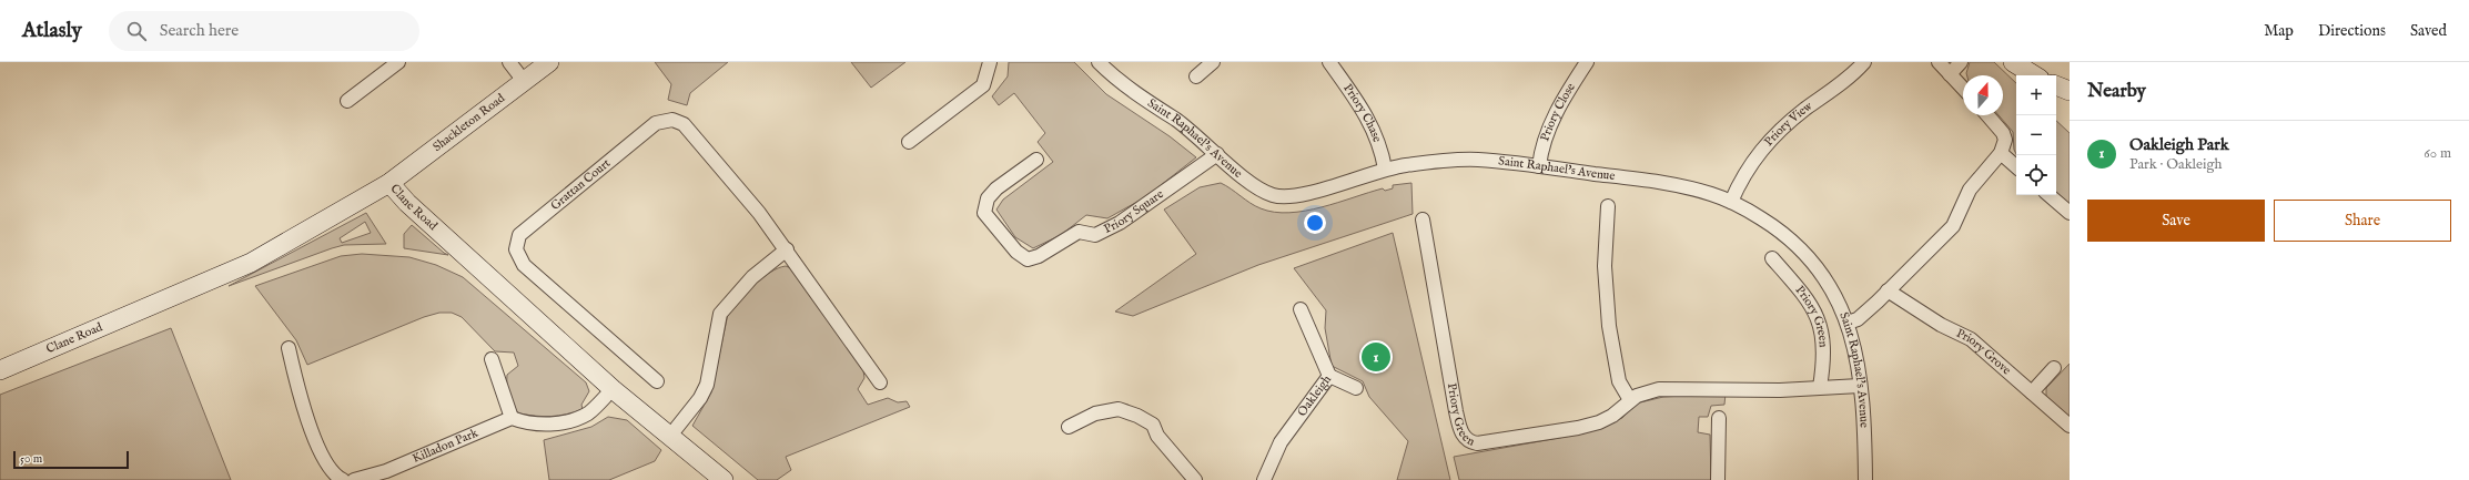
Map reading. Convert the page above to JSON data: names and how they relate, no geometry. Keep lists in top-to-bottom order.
{
  "streets": {
    "main road": ["Shackleton Road", "Clane Road"],
    "street": [
      "Priory Chase",
      "Priory Close",
      "Priory View",
      "Saint Raphael's Avenue",
      "Grattan Court",
      "Priory Square",
      "Priory Green",
      "Priory Grove",
      "Oakleigh",
      "Killadon Park"
    ]
  },
  "crossings": [
    ["Priory Chase", "Saint Raphael's Avenue"],
    ["Priory Close", "Saint Raphael's Avenue"],
    ["Shackleton Road", "Clane Road"],
    ["Priory View", "Saint Raphael's Avenue"],
    ["Saint Raphael's Avenue", "Priory Square"],
    ["Saint Raphael's Avenue", "Priory Green"]
  ],
  "scale_bar": "50 m",
  "north": "top",
  "page": {
    "header": "Atlasly",
    "search": "Search here",
    "nav": ["Map", "Directions", "Saved"],
    "heading": "Nearby",
    "map_buttons": ["+", "−"],
    "list": [
      {
        "mark": "1",
        "name": "Oakleigh Park",
        "note": "Park · Oakleigh",
        "value": "60 m"
      }
    ],
    "buttons": ["Save", "Share"],
    "pins": "1",
    "scale": "50 m"
  }
}
